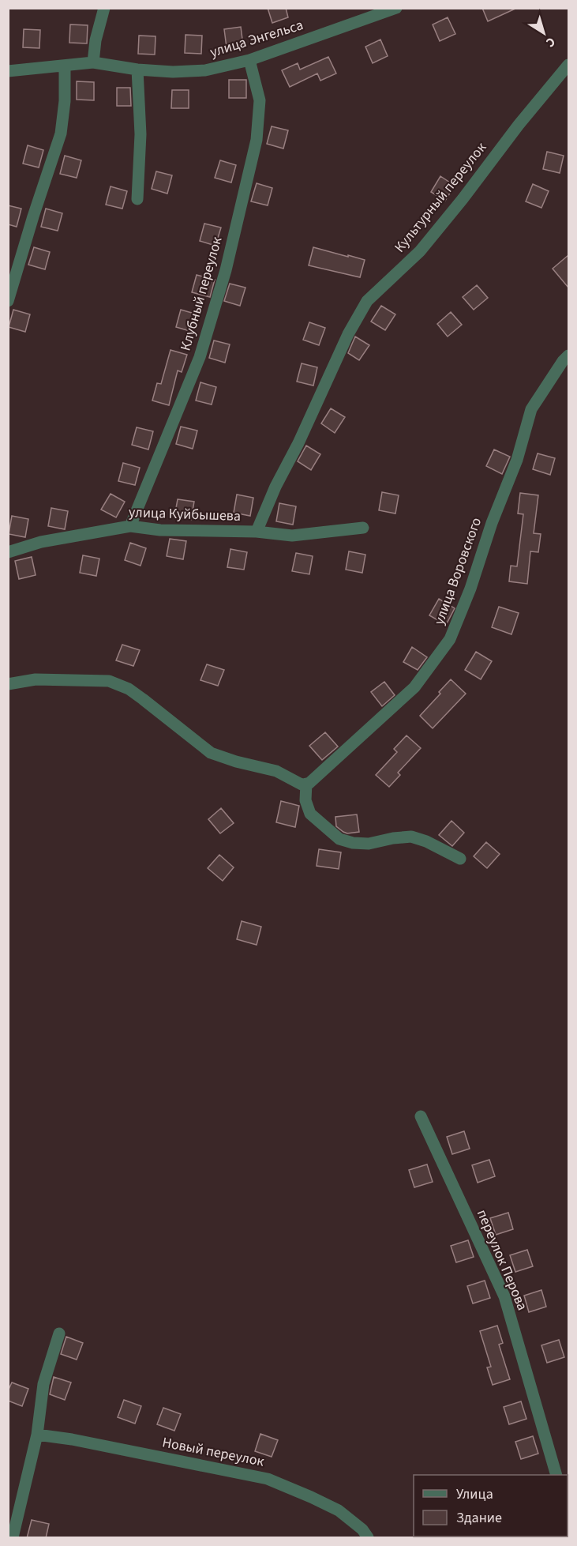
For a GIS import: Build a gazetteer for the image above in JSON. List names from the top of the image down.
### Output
{
  "streets": {
    "street": [
      "улица Энгельса",
      "Культурный переулок",
      "Клубный переулок",
      "улица Куйбышева",
      "улица Воровского",
      "переулок Перова",
      "Новый переулок"
    ]
  },
  "crossings": [
    ["улица Энгельса", "Клубный переулок"],
    ["Культурный переулок", "улица Куйбышева"],
    ["Клубный переулок", "улица Куйбышева"]
  ],
  "legend": ["Улица", "Здание"],
  "north": "bottom right"
}
